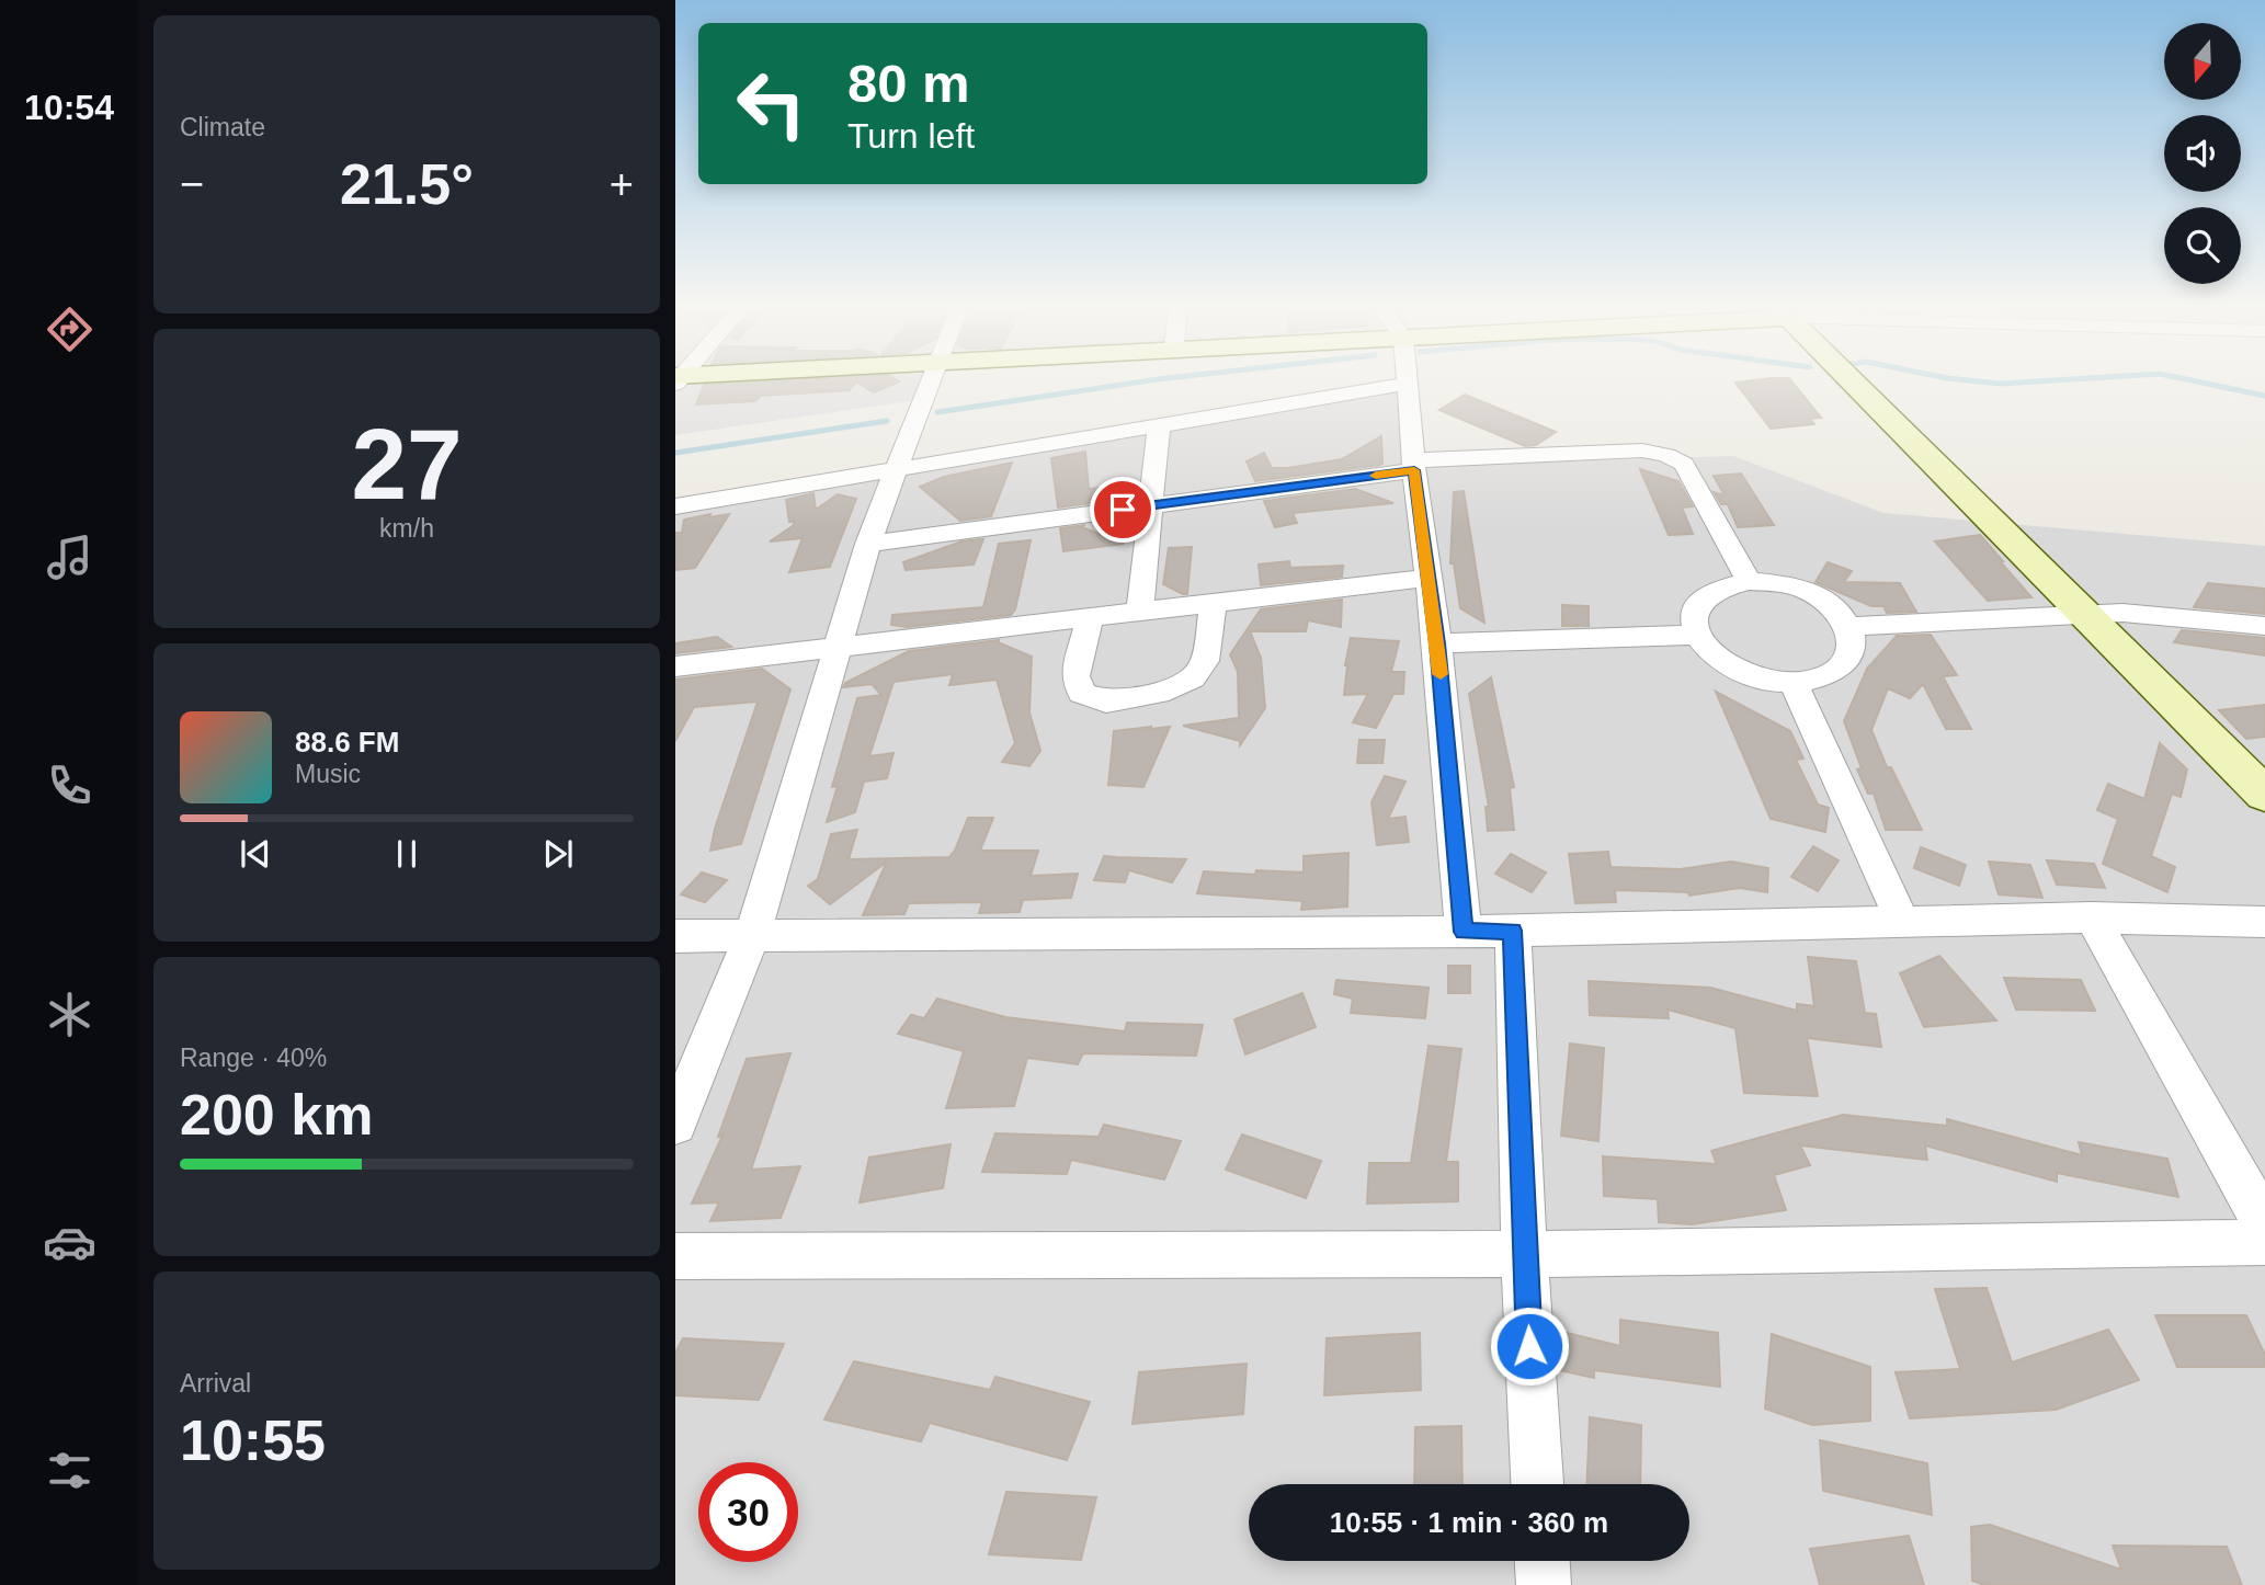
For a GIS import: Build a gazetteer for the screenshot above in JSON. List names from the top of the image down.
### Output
{
  "north": "bottom",
  "page": {
    "tabs": "10:54",
    "tile": [
      "Climate",
      ["27", "km/h"],
      ["Range · 40%", "200 km"],
      ["Arrival", "10:55"]
    ],
    "turn": ["80 m", "Turn left"],
    "heat": ["−", "21.5°", "+"],
    "song": ["88.6 FM", "Music"],
    "limit": "30",
    "trip": "10:55 · 1 min · 360 m"
  }
}
